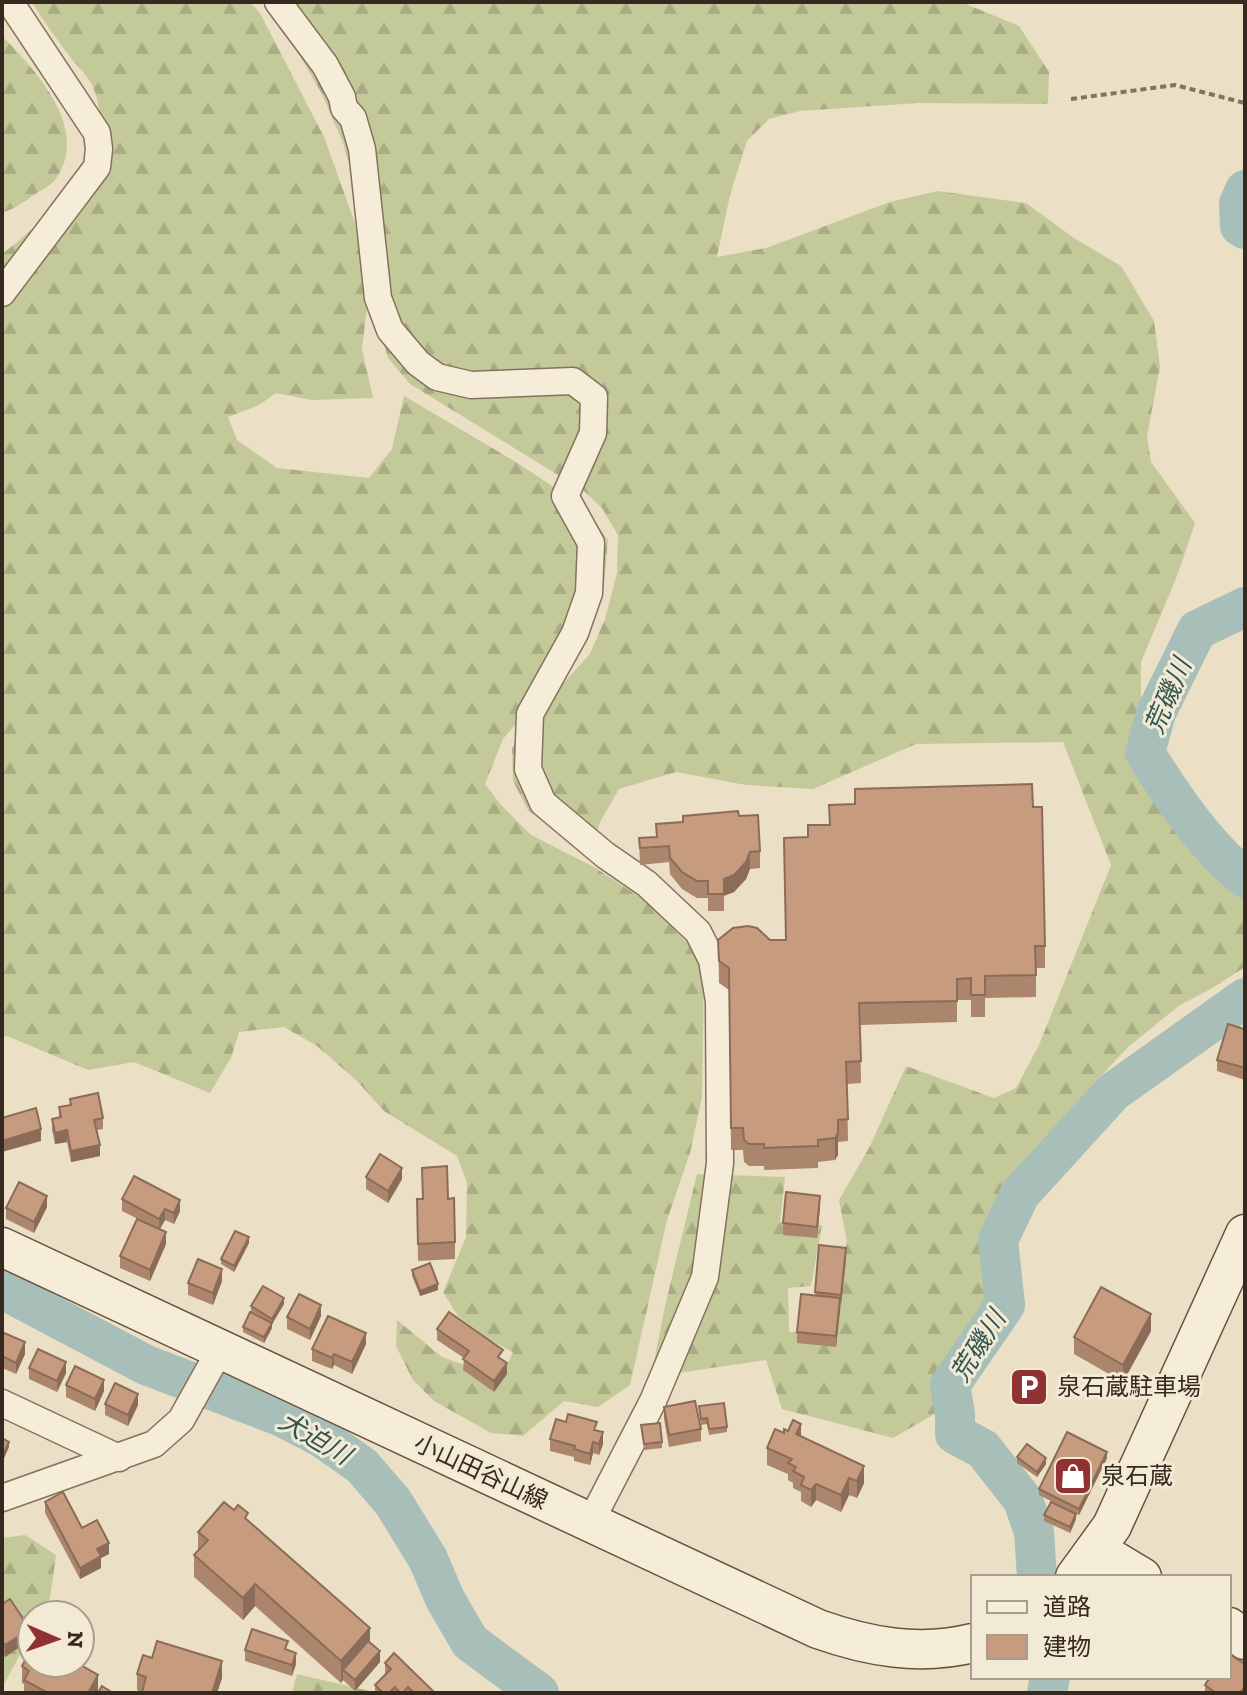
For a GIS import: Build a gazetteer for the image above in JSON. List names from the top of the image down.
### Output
{
  "streets": {
    "main road": ["小山田谷山線"]
  },
  "water": ["荒磯川", "犬迫川"],
  "places": {
    "parking": ["泉石蔵駐車場"],
    "shop": ["泉石蔵"]
  },
  "legend": ["道路", "建物"],
  "north": "right"
}
